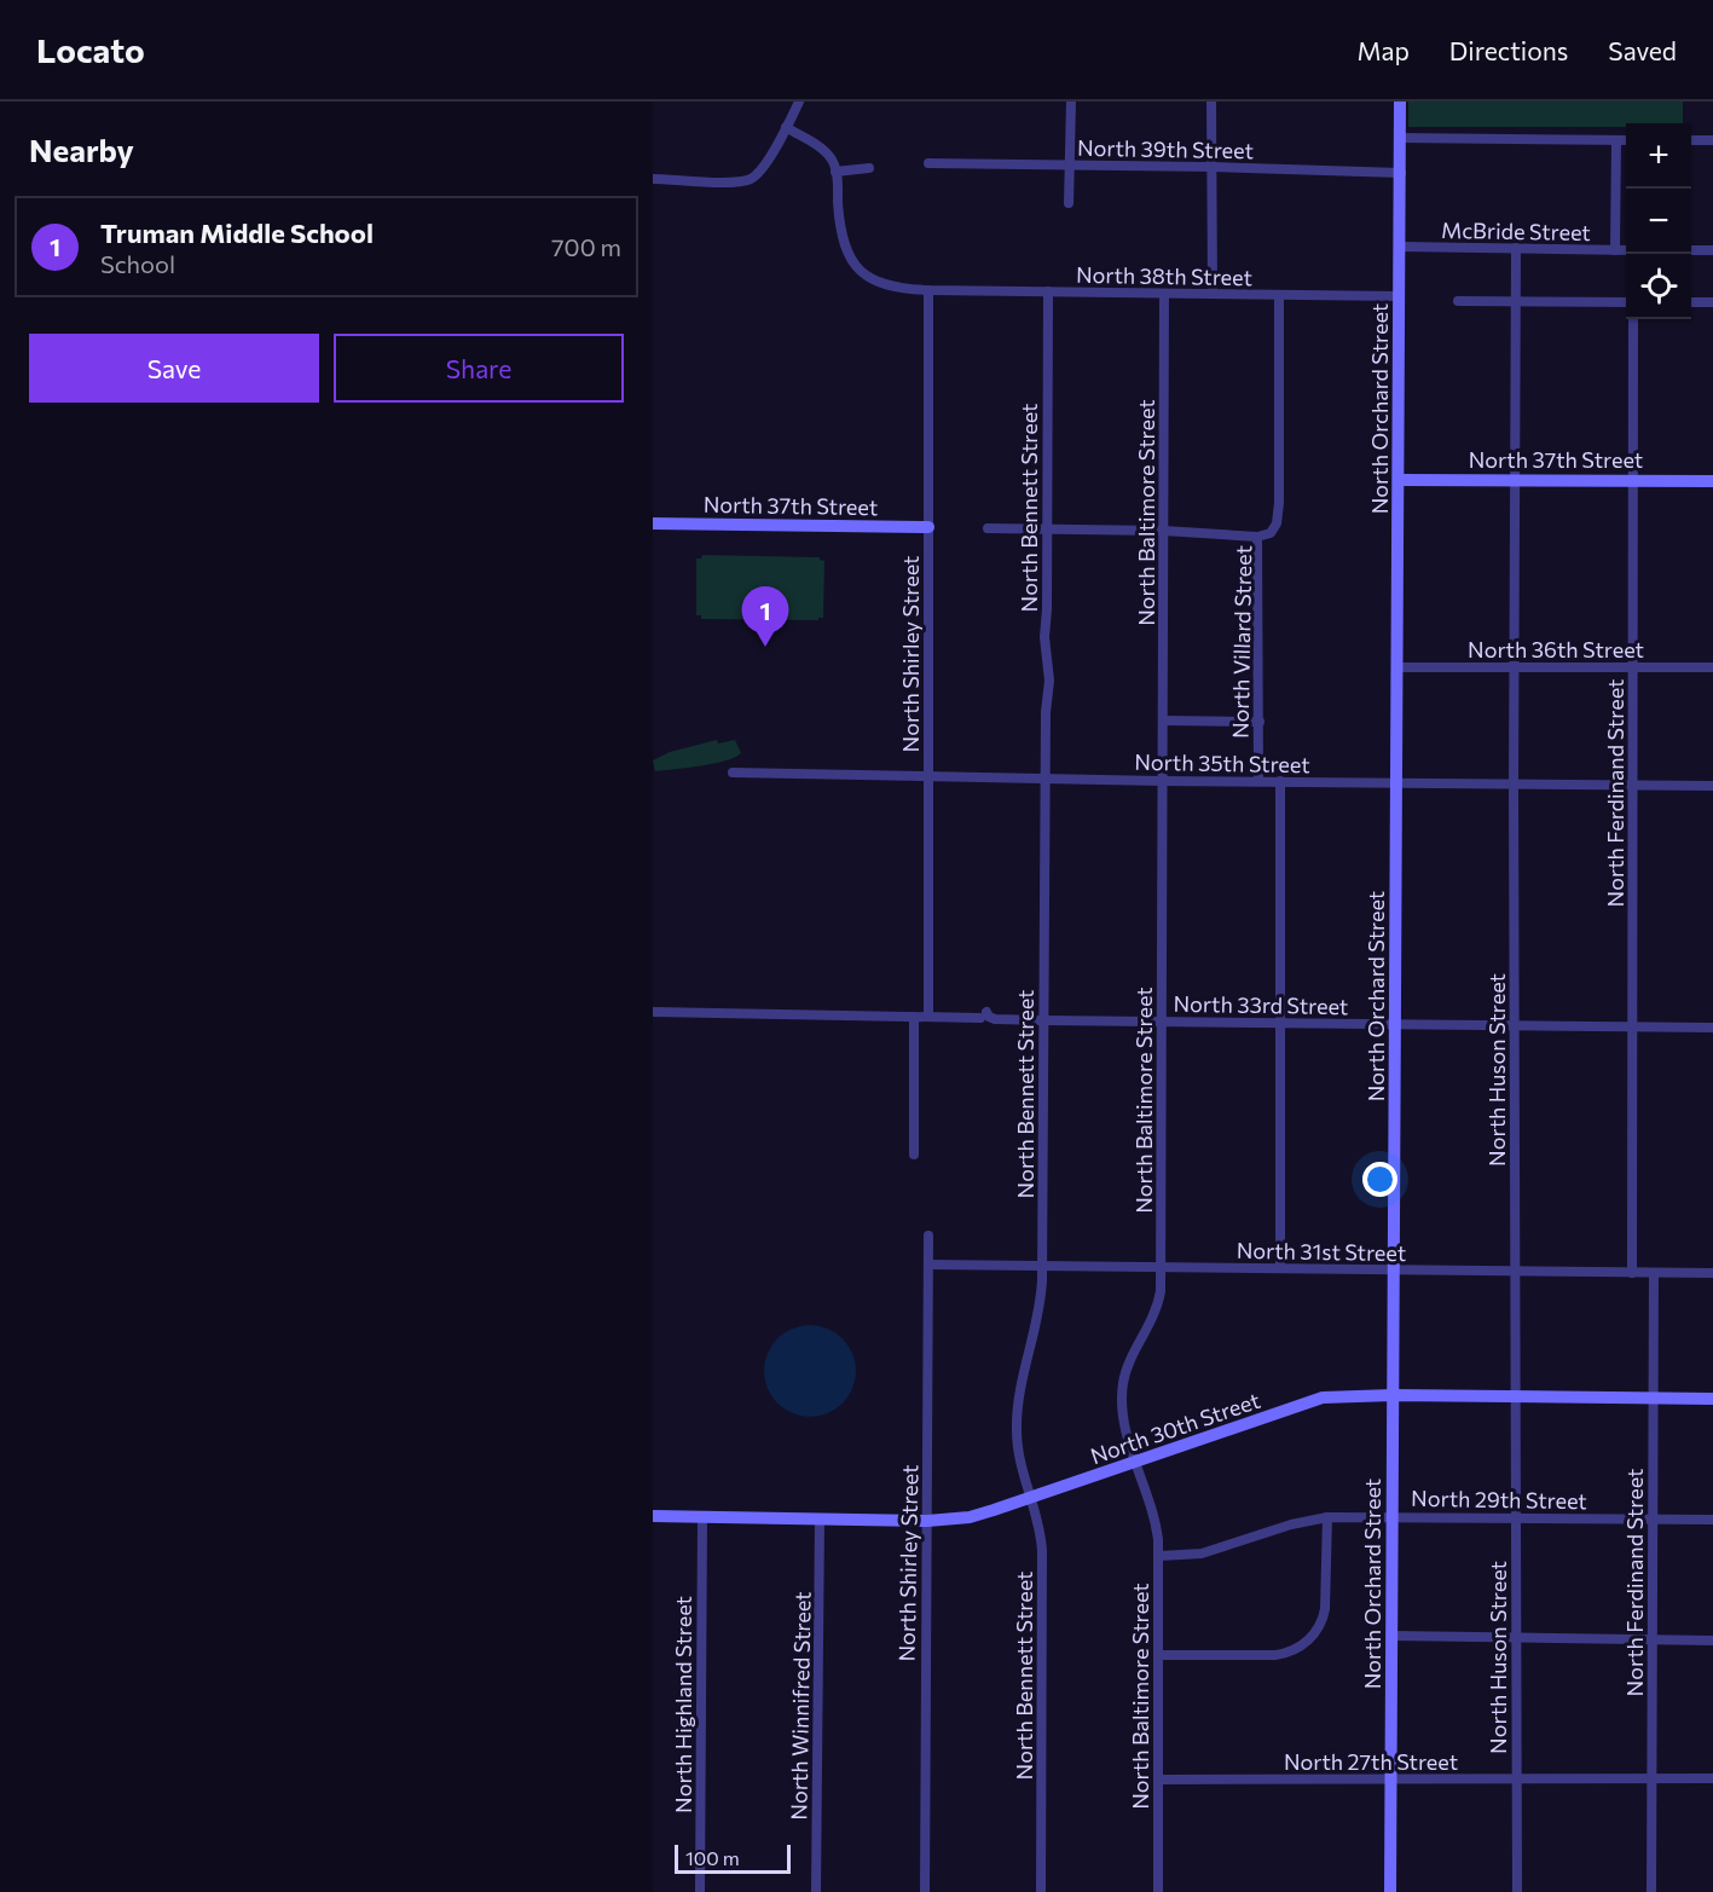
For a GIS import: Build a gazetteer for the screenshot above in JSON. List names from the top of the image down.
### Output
{
  "streets": {
    "street": [
      "North 39th Street",
      "McBride Street",
      "North 38th Street",
      "North Orchard Street",
      "North 37th Street",
      "North Bennett Street",
      "North Baltimore Street",
      "North Villard Street",
      "North 36th Street",
      "North Shirley Street",
      "North 35th Street",
      "North Ferdinand Street",
      "North 33rd Street",
      "North Huson Street",
      "North 31st Street",
      "North 30th Street",
      "North 29th Street",
      "North Highland Street",
      "North Winnifred Street",
      "North 27th Street"
    ]
  },
  "crossings": [
    ["North 39th Street", "North Orchard Street"],
    ["McBride Street", "North Orchard Street"],
    ["McBride Street", "North Huson Street"],
    ["North 38th Street", "North Orchard Street"],
    ["North 38th Street", "North Bennett Street"],
    ["North 38th Street", "North Baltimore Street"],
    ["North 38th Street", "North Villard Street"],
    ["North 38th Street", "North Shirley Street"],
    ["North Orchard Street", "North 37th Street"],
    ["North Orchard Street", "North 36th Street"],
    ["North Orchard Street", "North 35th Street"],
    ["North Orchard Street", "North 33rd Street"],
    ["North Orchard Street", "North 31st Street"],
    ["North Orchard Street", "North 30th Street"],
    ["North Orchard Street", "North 29th Street"],
    ["North Orchard Street", "North 27th Street"],
    ["North 37th Street", "North Shirley Street"],
    ["North 37th Street", "North Ferdinand Street"],
    ["North 37th Street", "North Huson Street"],
    ["North Bennett Street", "North 35th Street"],
    ["North Bennett Street", "North 33rd Street"],
    ["North Bennett Street", "North 31st Street"],
    ["North Bennett Street", "North 30th Street"],
    ["North Baltimore Street", "North 35th Street"],
    ["North Baltimore Street", "North 33rd Street"],
    ["North Baltimore Street", "North 31st Street"],
    ["North Baltimore Street", "North 30th Street"],
    ["North Baltimore Street", "North 29th Street"],
    ["North Baltimore Street", "North 27th Street"],
    ["North Villard Street", "North 35th Street"],
    ["North 36th Street", "North Ferdinand Street"],
    ["North 36th Street", "North Huson Street"],
    ["North Shirley Street", "North 35th Street"],
    ["North Shirley Street", "North 33rd Street"],
    ["North Shirley Street", "North 31st Street"],
    ["North Shirley Street", "North 30th Street"],
    ["North 35th Street", "North Ferdinand Street"],
    ["North 35th Street", "North Huson Street"],
    ["North Ferdinand Street", "North 33rd Street"],
    ["North Ferdinand Street", "North 31st Street"],
    ["North Ferdinand Street", "North 30th Street"],
    ["North Ferdinand Street", "North 29th Street"],
    ["North Ferdinand Street", "North 27th Street"],
    ["North 33rd Street", "North Huson Street"],
    ["North Huson Street", "North 31st Street"],
    ["North Huson Street", "North 30th Street"],
    ["North Huson Street", "North 29th Street"],
    ["North Huson Street", "North 27th Street"],
    ["North 30th Street", "North Highland Street"],
    ["North 30th Street", "North Winnifred Street"]
  ],
  "scale_bar": "100 m",
  "page": {
    "header": "Locato",
    "nav": ["Map", "Directions", "Saved"],
    "heading": "Nearby",
    "map_buttons": ["+", "−"],
    "list": [
      {
        "mark": "1",
        "name": "Truman Middle School",
        "note": "School",
        "value": "700 m"
      }
    ],
    "buttons": ["Save", "Share"],
    "pins": "1",
    "scale": "100 m"
  }
}
